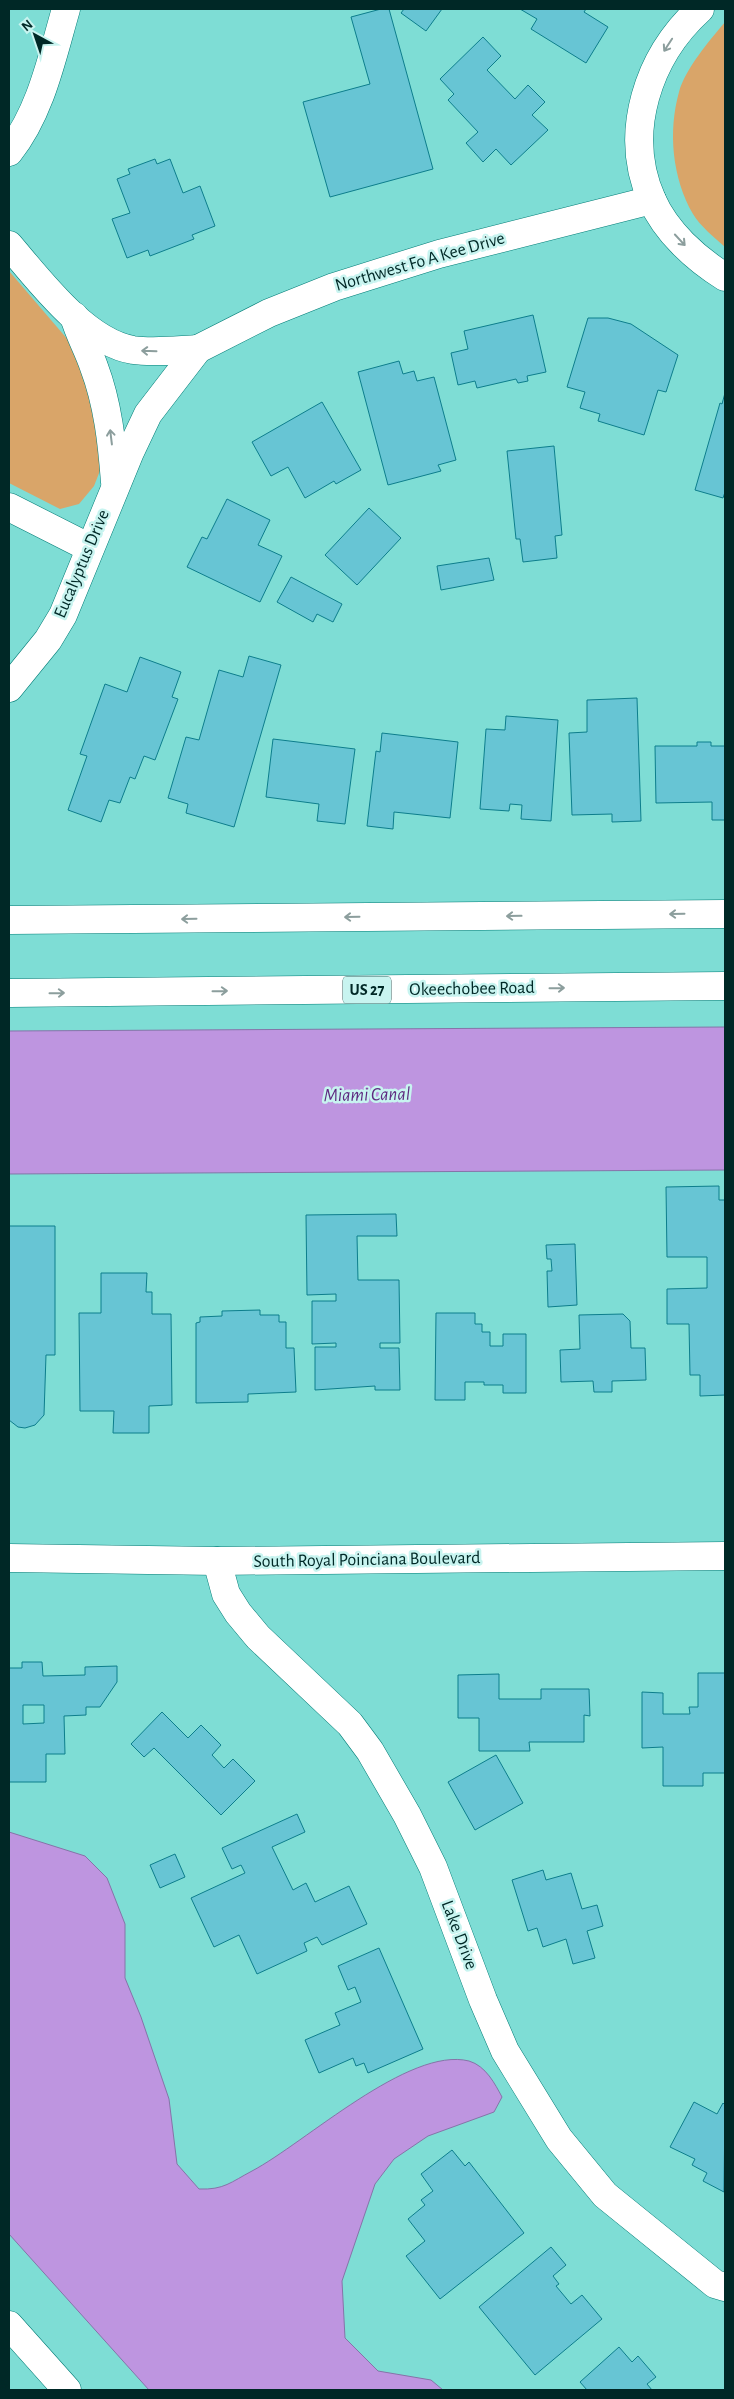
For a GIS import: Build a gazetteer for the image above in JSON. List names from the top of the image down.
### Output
{
  "streets": {
    "main road": [
      "Northwest Fo A Kee Drive",
      "Eucalyptus Drive",
      "Okeechobee Road",
      "US 27",
      "South Royal Poinciana Boulevard",
      "Lake Drive"
    ]
  },
  "crossings": [
    ["Northwest Fo A Kee Drive", "Eucalyptus Drive"],
    ["South Royal Poinciana Boulevard", "Lake Drive"]
  ],
  "water": ["Miami Canal"],
  "north": "top left"
}
